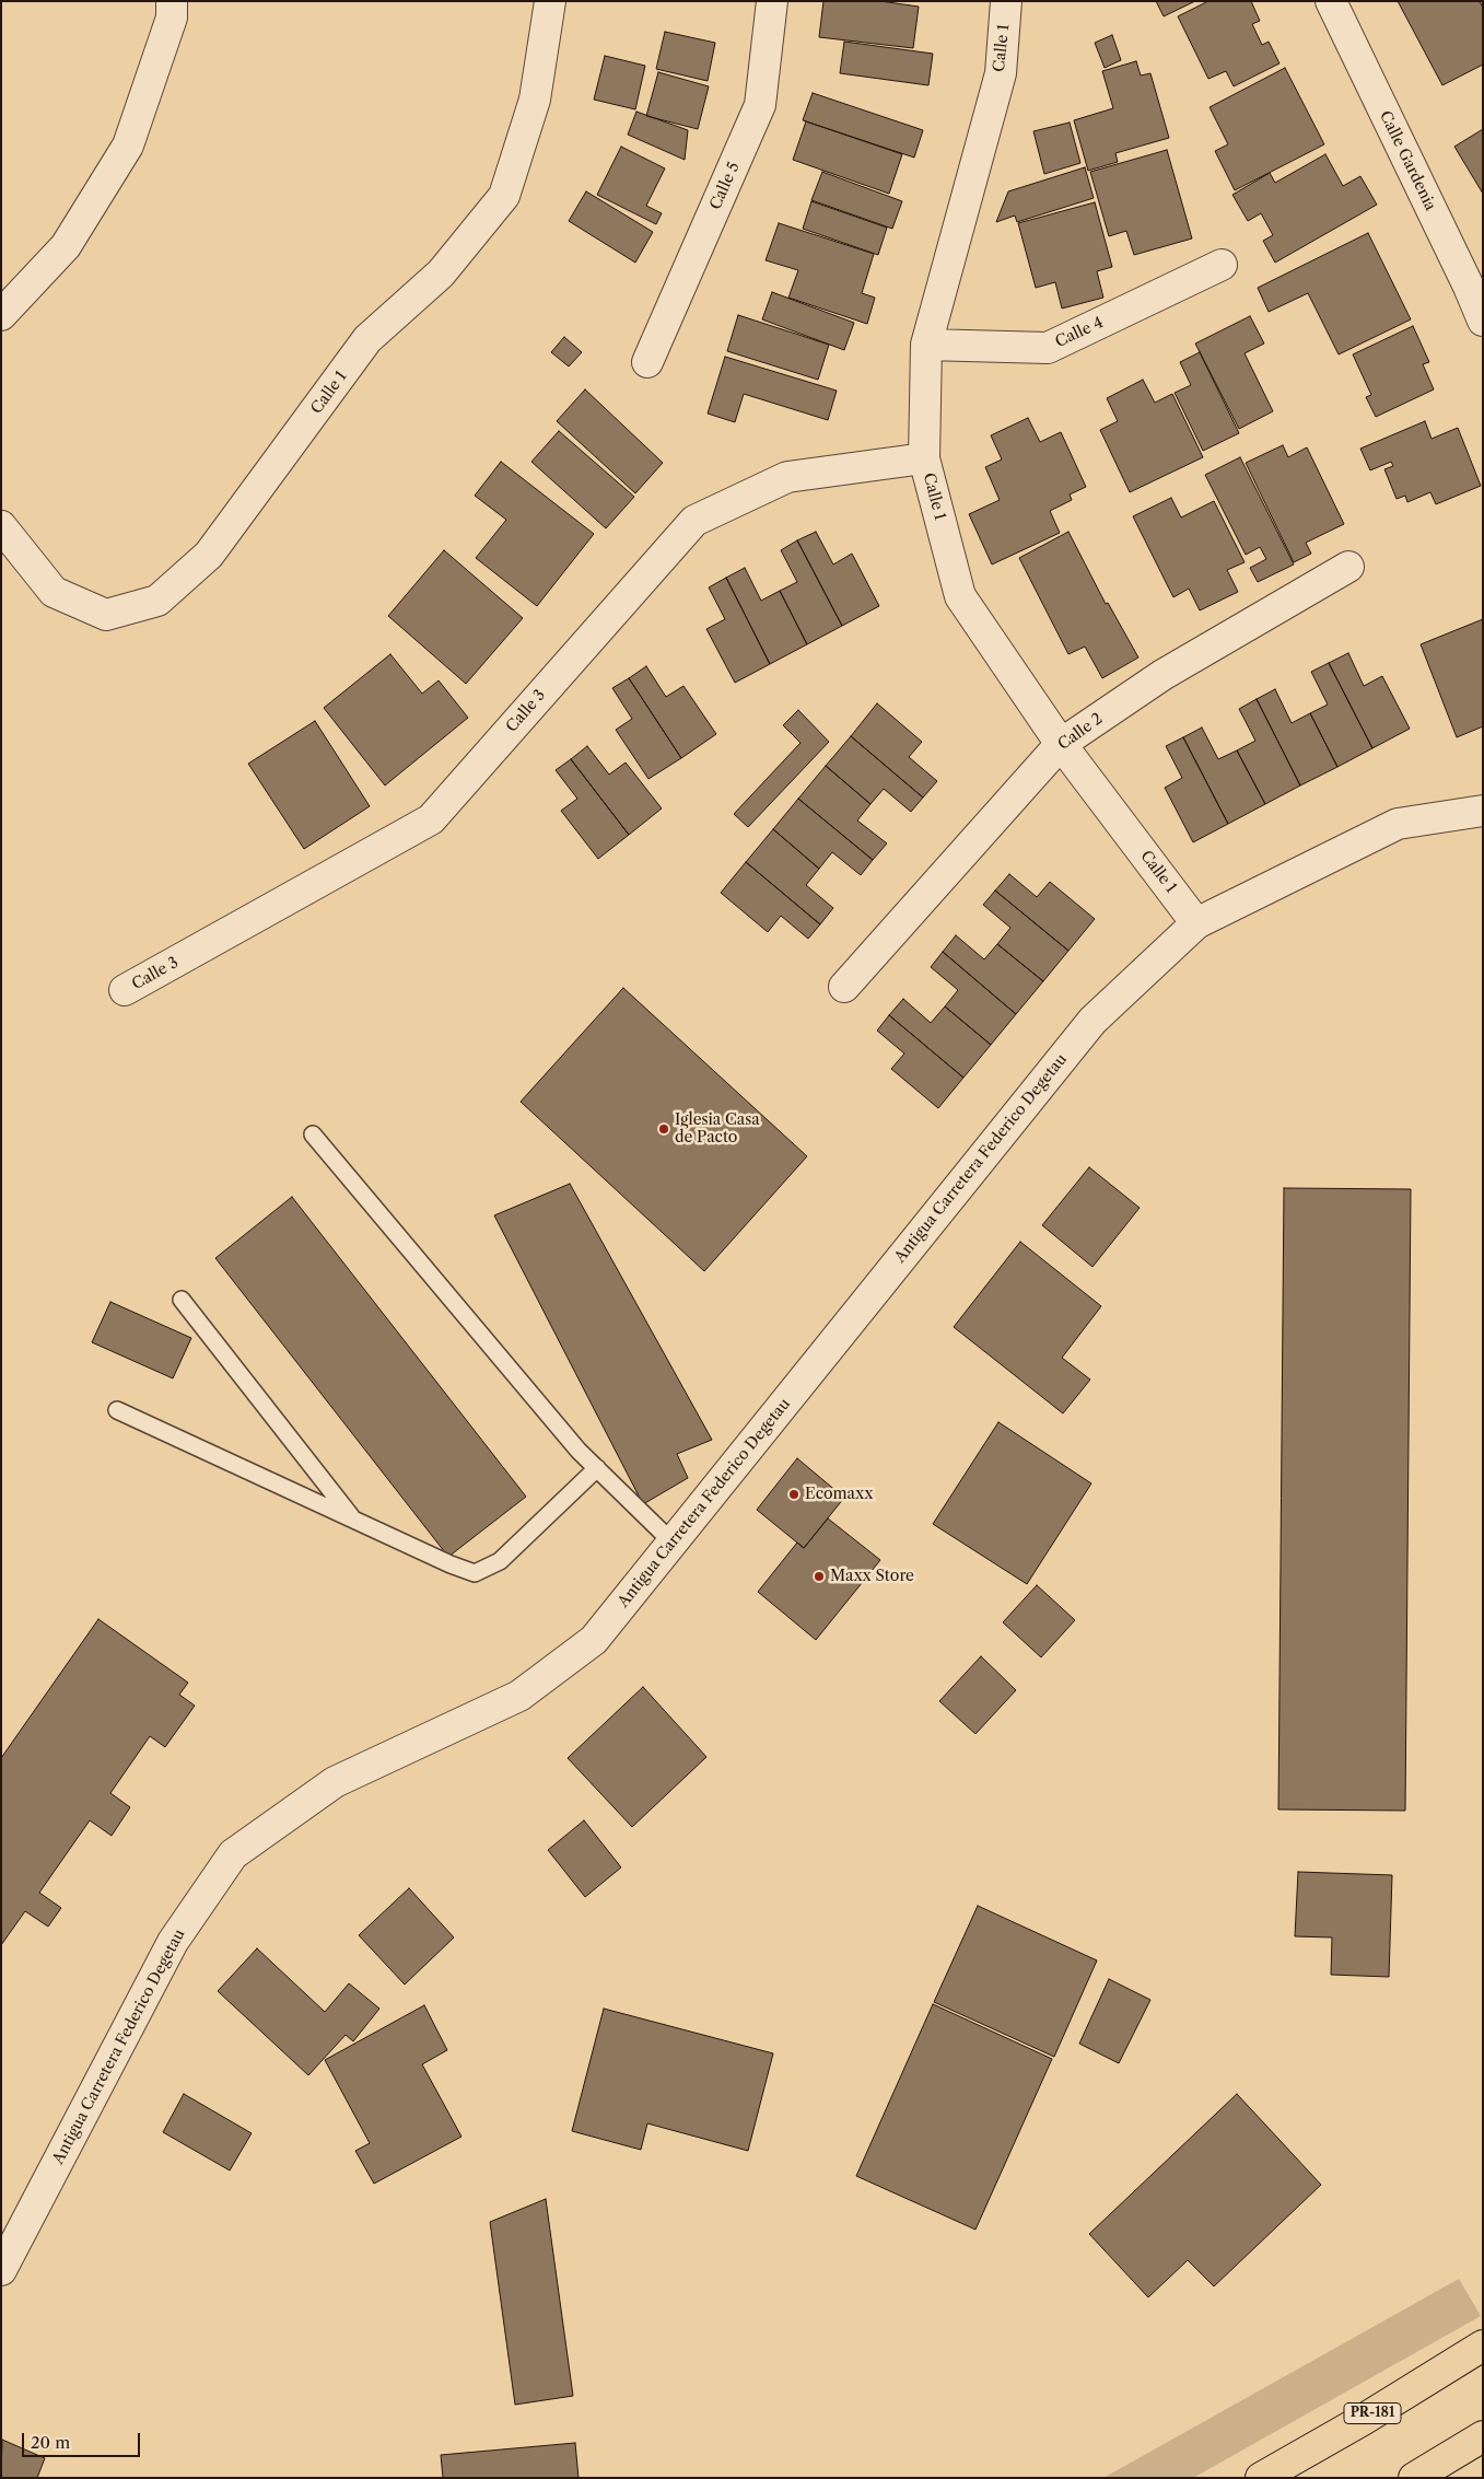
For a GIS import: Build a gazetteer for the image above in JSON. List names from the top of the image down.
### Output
{
  "streets": {
    "main road": ["PR-181"],
    "street": [
      "Calle 1",
      "Calle Gardenia",
      "Calle 5",
      "Calle 4",
      "Calle 3",
      "Calle 2",
      "Antigua Carretera Federico Degetau"
    ]
  },
  "crossings": [
    ["Calle 1", "Calle 4"],
    ["Calle 1", "Calle 3"],
    ["Calle 1", "Calle 2"],
    ["Calle 1", "Antigua Carretera Federico Degetau"]
  ],
  "places": ["Iglesia Casa de Pacto", "Ecomaxx", "Maxx Store"],
  "scale_bar": "20 m"
}
